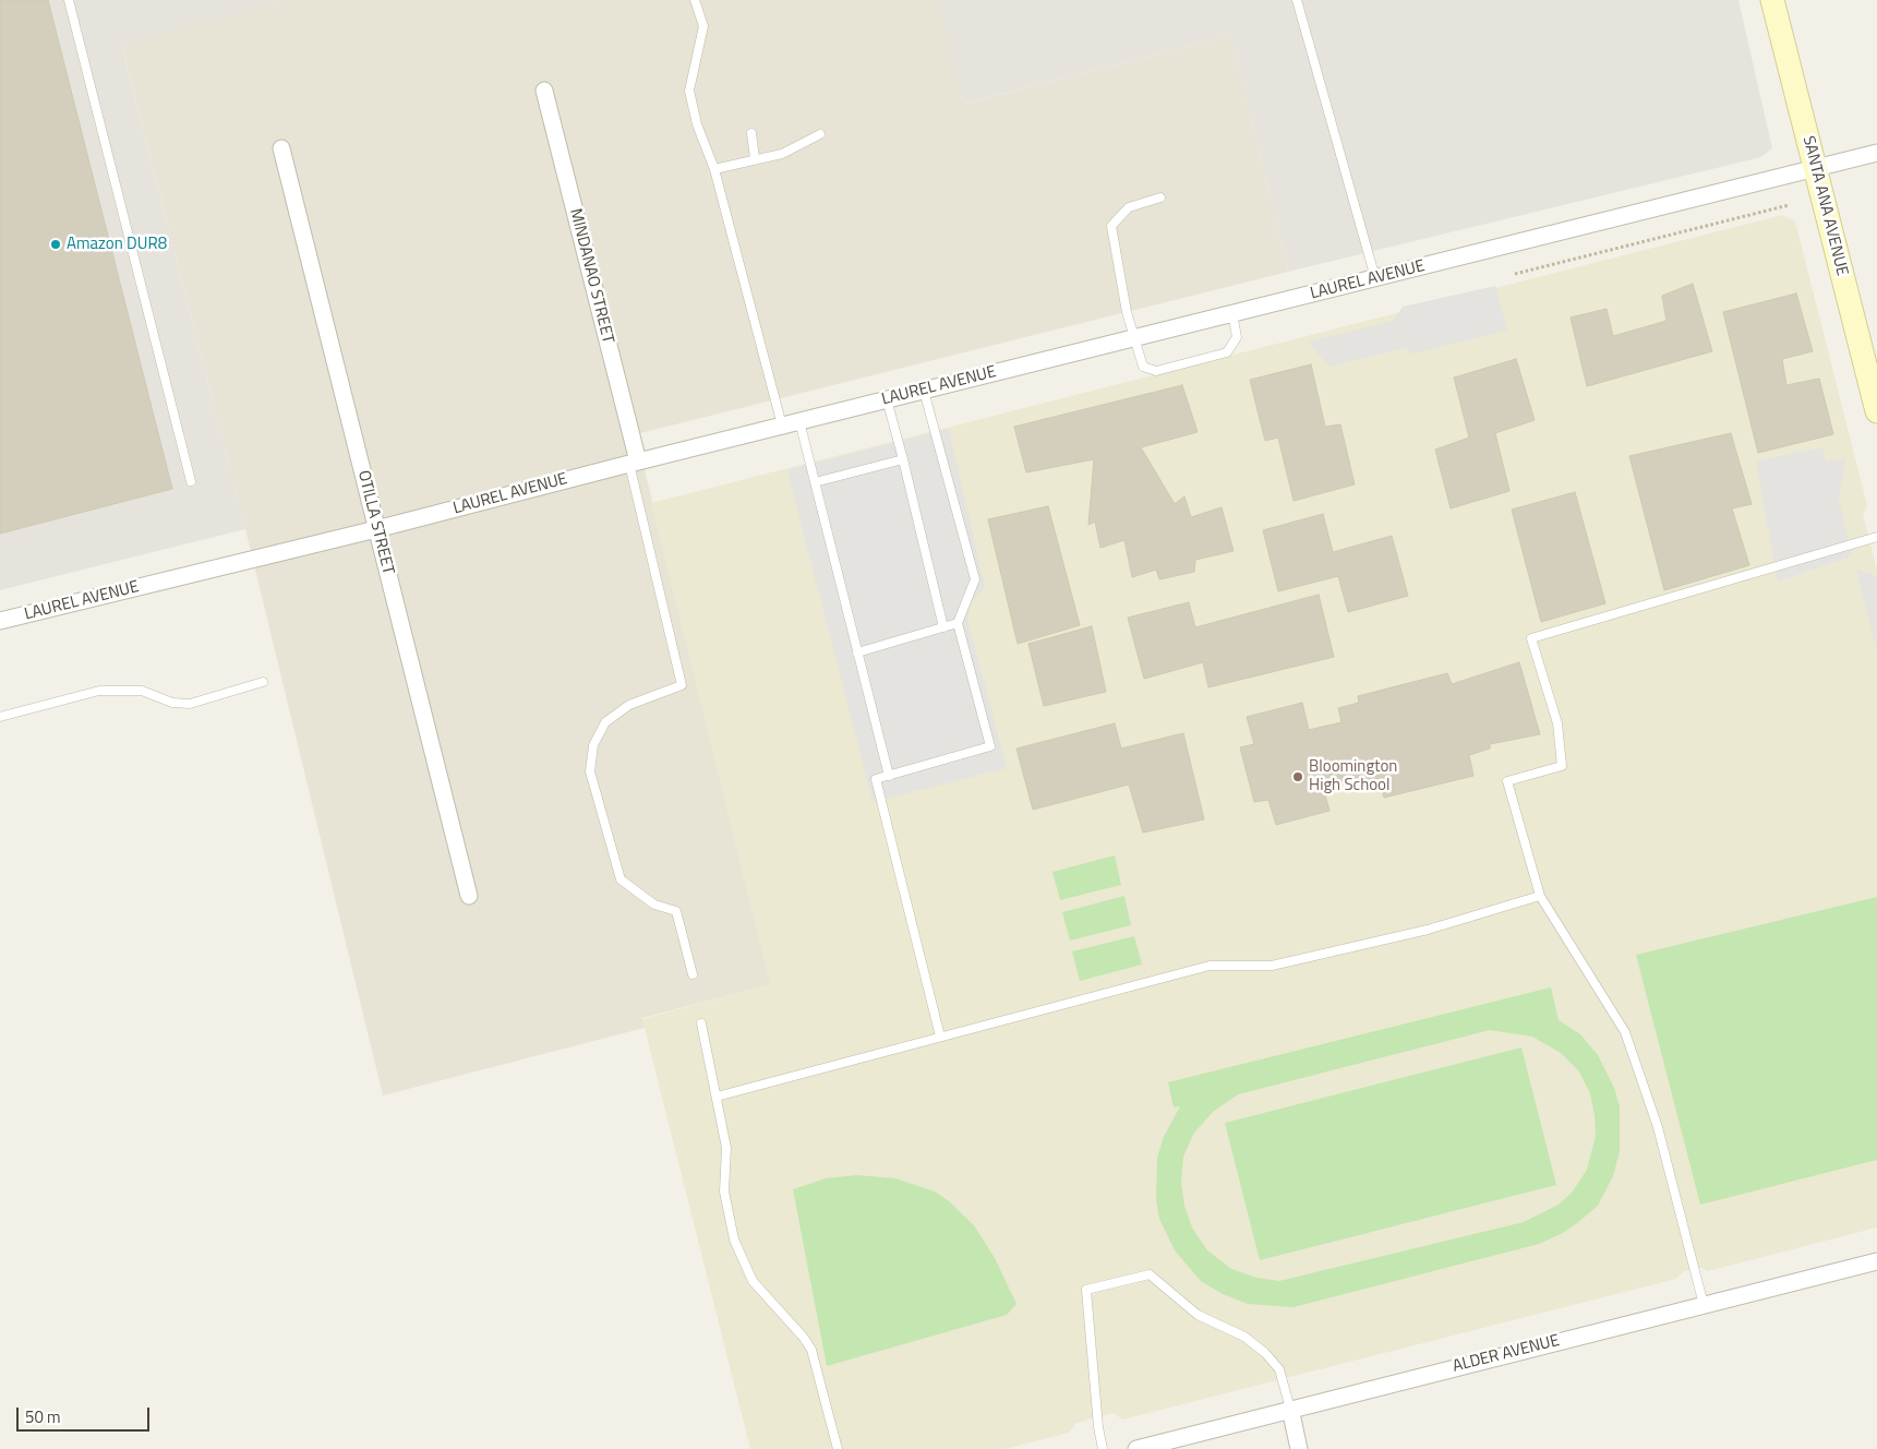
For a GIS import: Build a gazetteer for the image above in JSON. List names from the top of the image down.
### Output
{
  "streets": {
    "street": [
      "SANTA ANA AVENUE",
      "MINDANAO STREET",
      "LAUREL AVENUE",
      "OTILLA STREET",
      "ALDER AVENUE"
    ]
  },
  "crossings": [
    ["SANTA ANA AVENUE", "LAUREL AVENUE"],
    ["MINDANAO STREET", "LAUREL AVENUE"],
    ["LAUREL AVENUE", "OTILLA STREET"]
  ],
  "places": ["Amazon DUR8", "Bloomington High School"],
  "scale_bar": "50 m"
}
